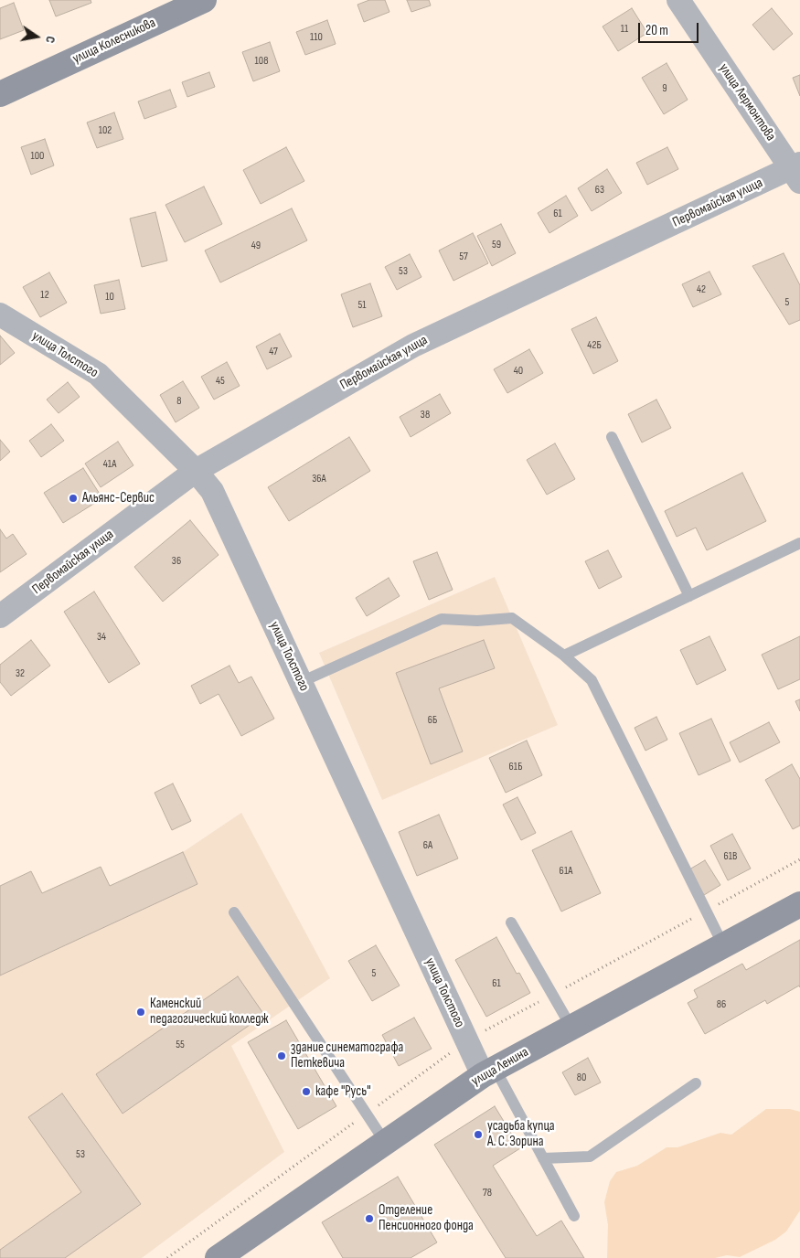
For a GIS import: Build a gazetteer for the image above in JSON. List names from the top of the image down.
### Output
{
  "streets": {
    "street": [
      "улица Колесникова",
      "улица Лермонтова",
      "Первомайская улица",
      "улица Толстого",
      "улица Ленина"
    ]
  },
  "crossings": [
    ["улица Лермонтова", "Первомайская улица"],
    ["Первомайская улица", "улица Толстого"],
    ["улица Толстого", "улица Ленина"]
  ],
  "places": [
    "Альянс-Сервис",
    "Каменский педагогический колледж",
    "здание синематографа Петкевича",
    "кафе \"Русь\"",
    "усадьба купца А. С. Зорина",
    "Отделение Пенсионного фонда"
  ],
  "house_numbers": [
    "11",
    "110",
    "108",
    "9",
    "102",
    "100",
    "63",
    "61",
    "59",
    "49",
    "57",
    "53",
    "42",
    "12",
    "10",
    "5",
    "51",
    "42Б",
    "47",
    "40",
    "45",
    "8",
    "38",
    "41А",
    "36А",
    "36",
    "34",
    "32",
    "6Б",
    "61Б",
    "6А",
    "61В",
    "61А",
    "5",
    "61",
    "86",
    "55",
    "80",
    "53",
    "78"
  ],
  "scale_bar": "20 m",
  "north": "right"
}
